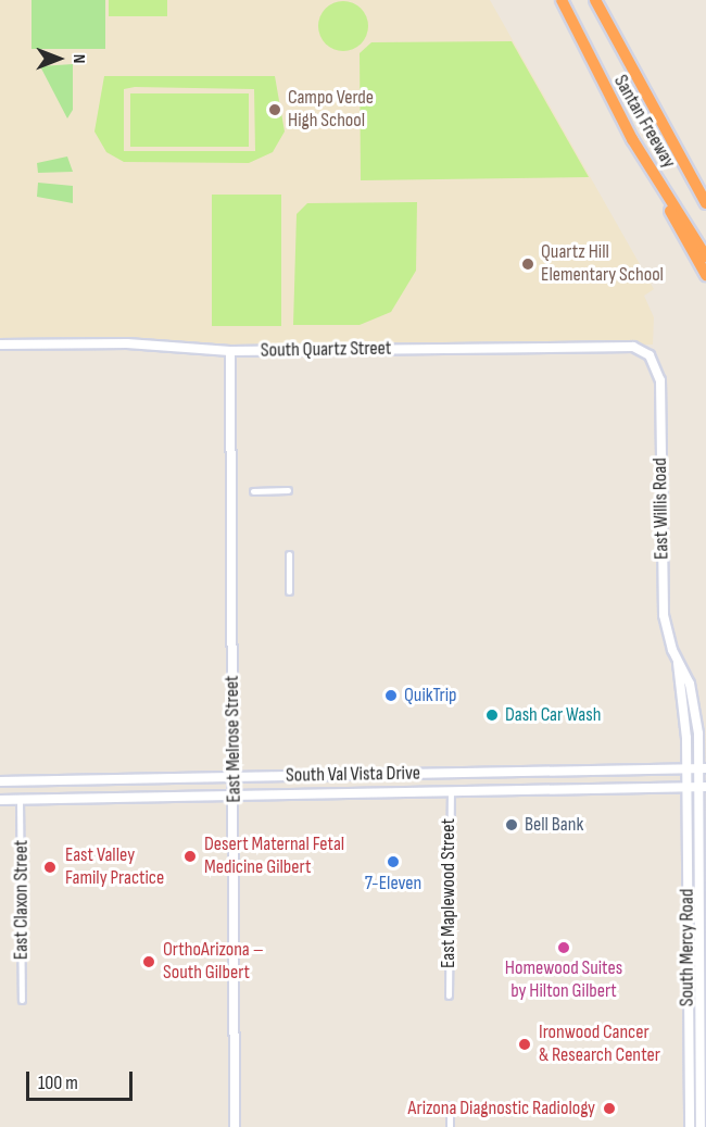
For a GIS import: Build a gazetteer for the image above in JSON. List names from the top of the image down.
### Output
{
  "streets": {
    "highway": ["Santan Freeway"],
    "main road": [
      "South Quartz Street",
      "East Willis Road",
      "East Melrose Street",
      "South Val Vista Drive",
      "South Mercy Road"
    ],
    "street": ["East Maplewood Street", "East Claxon Street"]
  },
  "crossings": [
    ["South Quartz Street", "East Willis Road"],
    ["South Quartz Street", "East Melrose Street"],
    ["East Willis Road", "South Val Vista Drive"],
    ["East Willis Road", "South Mercy Road"],
    ["East Melrose Street", "South Val Vista Drive"],
    ["South Val Vista Drive", "East Maplewood Street"],
    ["South Val Vista Drive", "East Claxon Street"],
    ["South Val Vista Drive", "South Mercy Road"]
  ],
  "places": [
    "Campo Verde High School",
    "Quartz Hill Elementary School",
    "QuikTrip",
    "Dash Car Wash",
    "Bell Bank",
    "Desert Maternal Fetal Medicine Gilbert",
    "7-Eleven",
    "East Valley Family Practice",
    "Homewood Suites by Hilton Gilbert",
    "OrthoArizona – South Gilbert",
    "Ironwood Cancer & Research Center",
    "Arizona Diagnostic Radiology"
  ],
  "scale_bar": "100 m",
  "north": "right"
}
